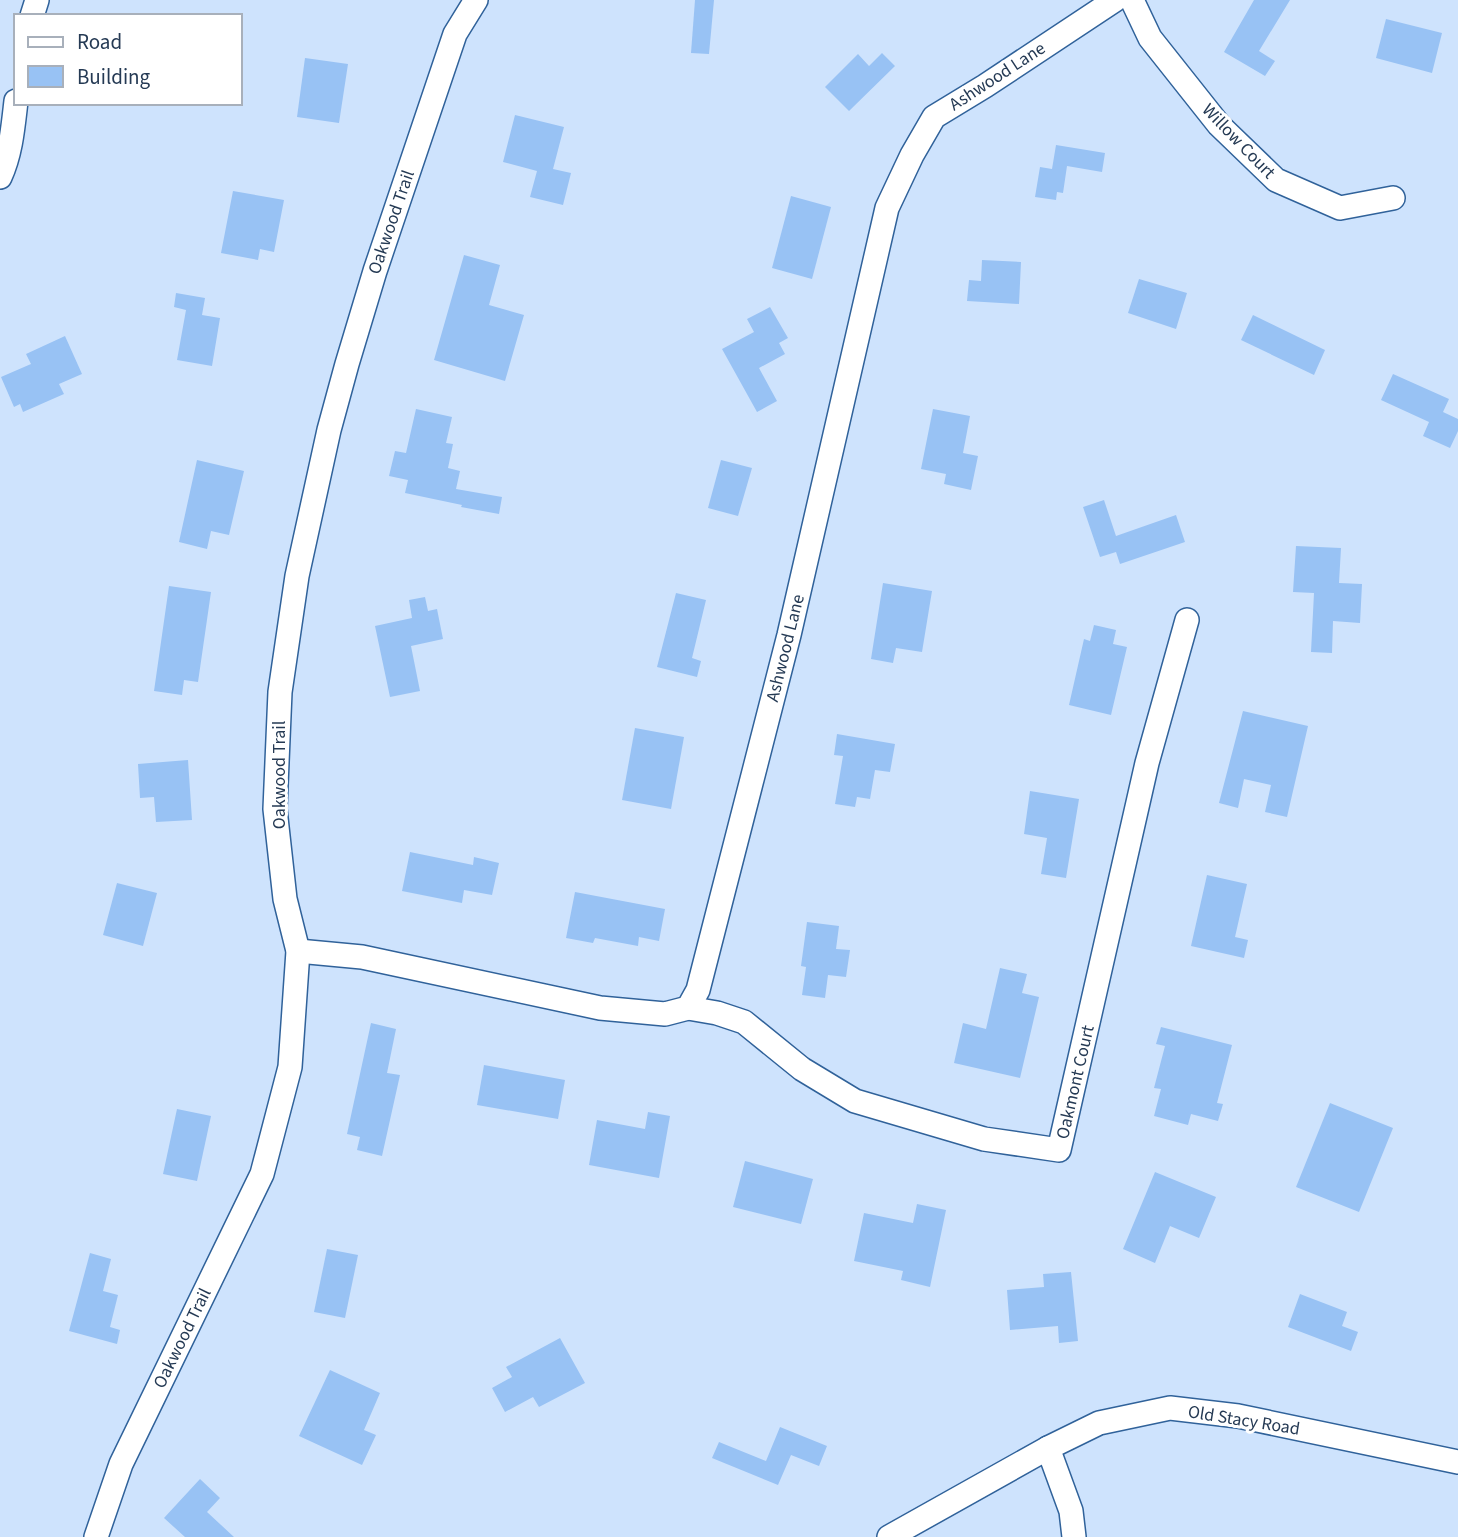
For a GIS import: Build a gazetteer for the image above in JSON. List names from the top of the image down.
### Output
{
  "streets": {
    "street": [
      "Ashwood Lane",
      "Willow Court",
      "Oakwood Trail",
      "Oakmont Court",
      "Old Stacy Road"
    ]
  },
  "crossings": [
    ["Ashwood Lane", "Oakmont Court"]
  ],
  "legend": ["Road", "Building"]
}
